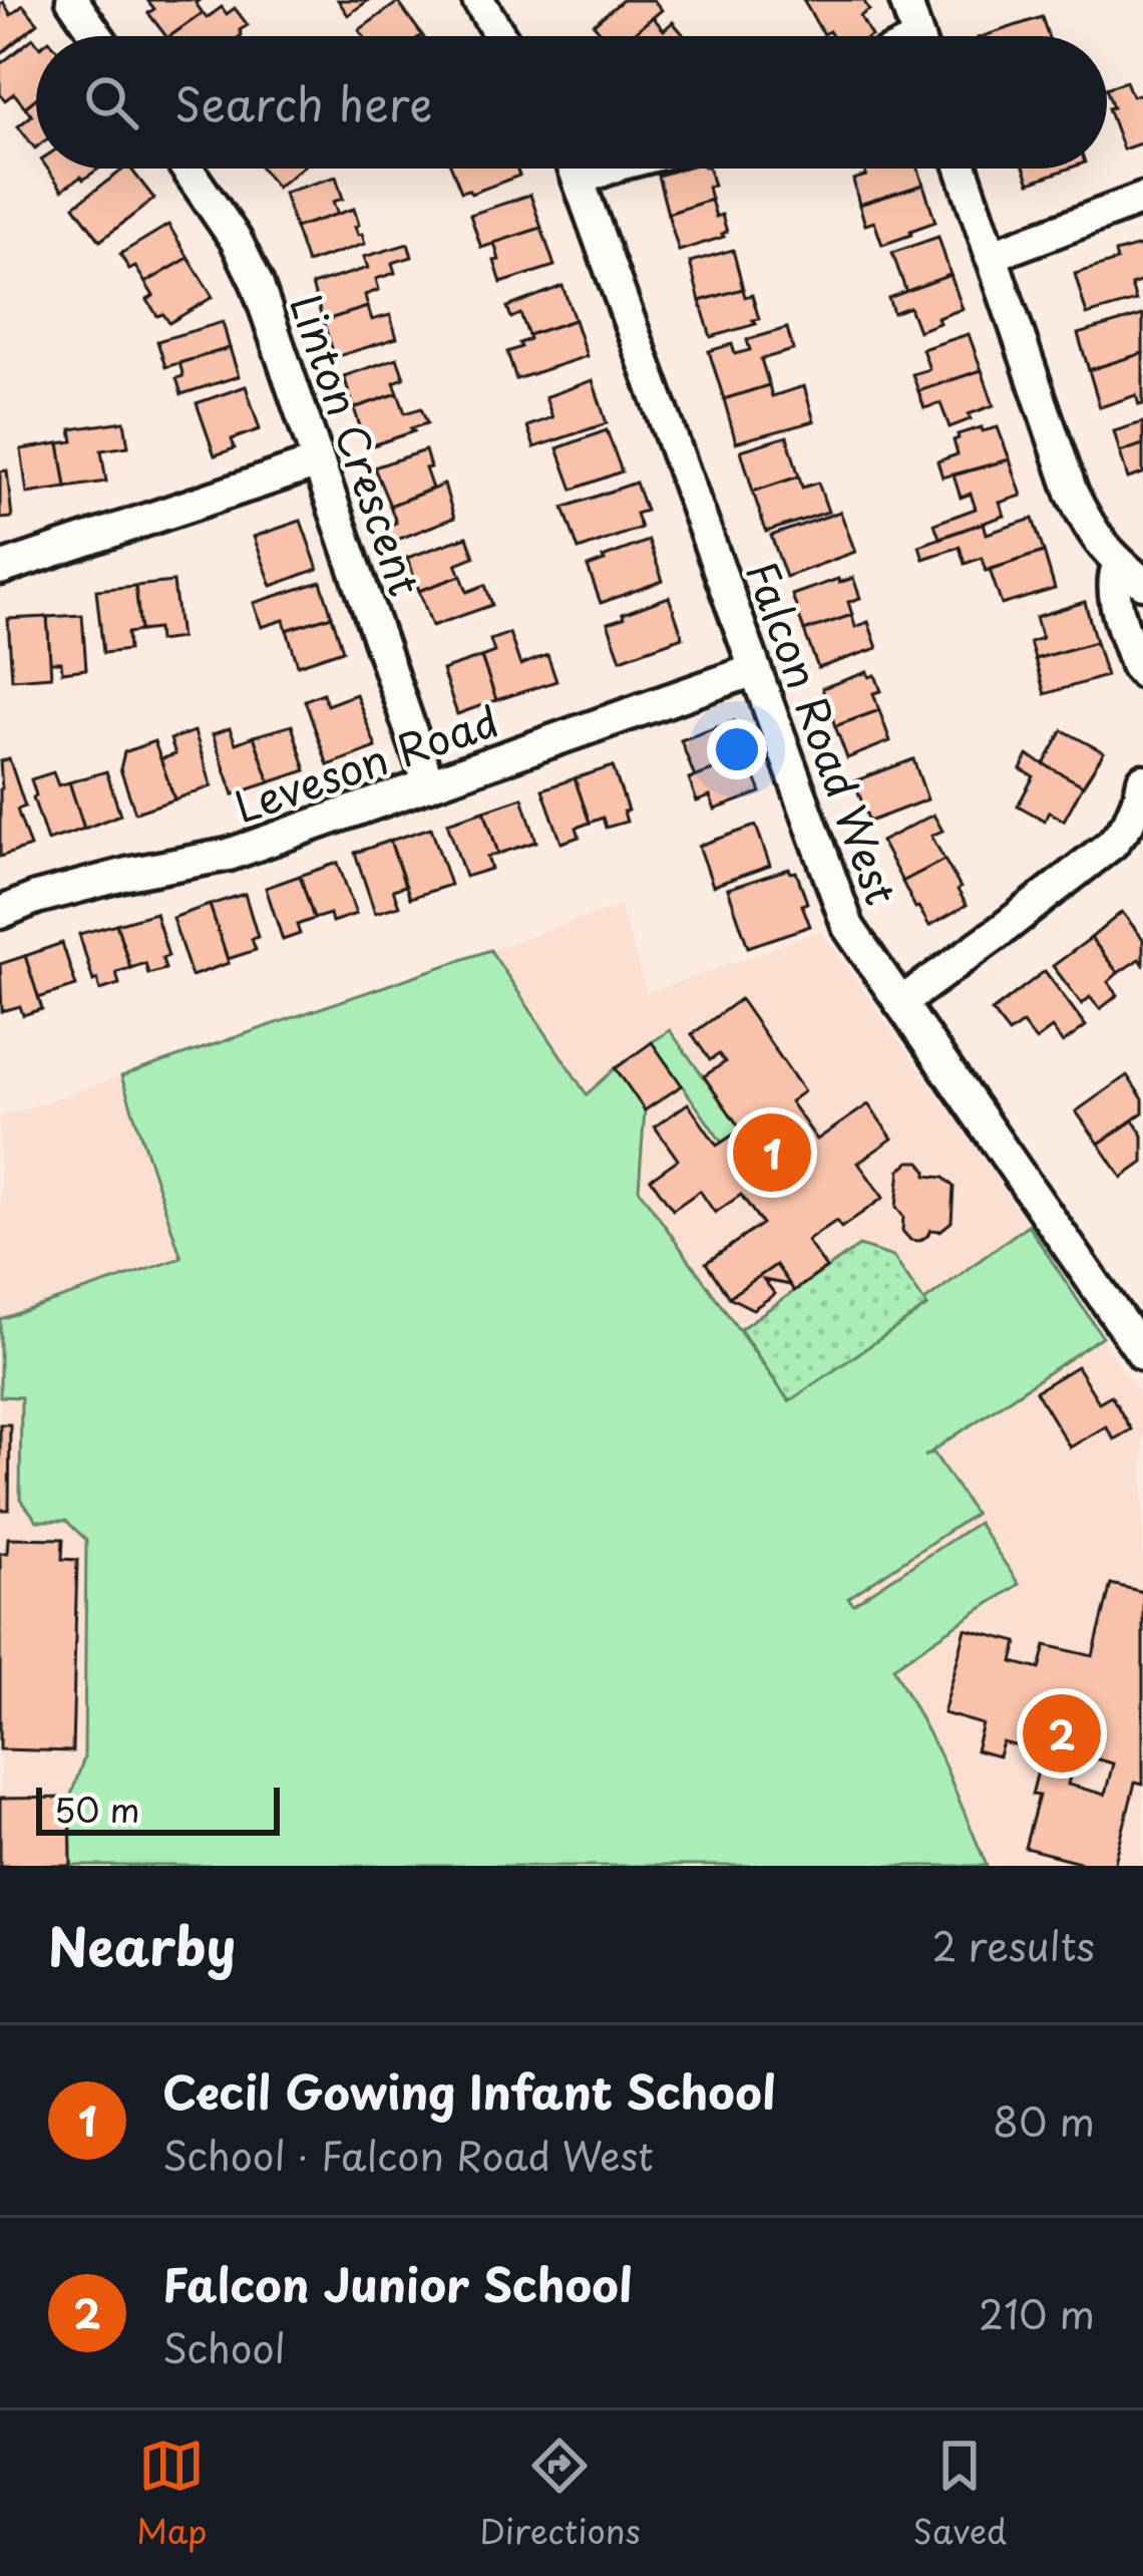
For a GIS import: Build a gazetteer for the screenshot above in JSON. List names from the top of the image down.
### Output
{
  "streets": {
    "street": ["Linton Crescent", "Falcon Road West", "Leveson Road"]
  },
  "crossings": [
    ["Linton Crescent", "Leveson Road"],
    ["Falcon Road West", "Leveson Road"]
  ],
  "scale_bar": "50 m",
  "page": {
    "search": "Search here",
    "pins": ["1", "2"],
    "scale": "50 m",
    "heading": ["Nearby", "2 results"],
    "list": [
      {
        "mark": "1",
        "name": "Cecil Gowing Infant School",
        "note": "School · Falcon Road West",
        "value": "80 m"
      },
      {
        "mark": "2",
        "name": "Falcon Junior School",
        "note": "School",
        "value": "210 m"
      }
    ],
    "nav": ["Map", "Directions", "Saved"]
  }
}
